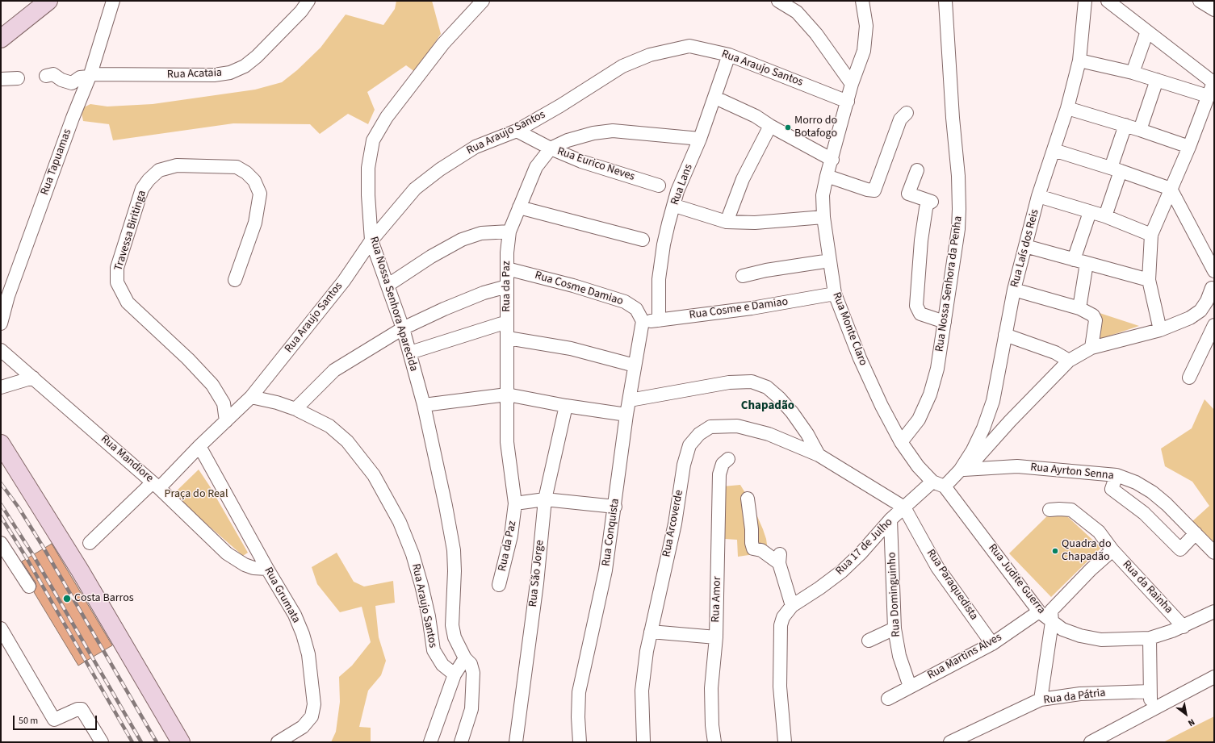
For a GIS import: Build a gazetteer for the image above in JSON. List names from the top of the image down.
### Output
{
  "streets": {
    "street": [
      "Rua Araujo Santos",
      "Rua Acataia",
      "Rua Tapuamas",
      "Rua Eurico Neves",
      "Rua Lans",
      "Travessa Biritinga",
      "Rua Laís dos Reis",
      "Rua Nossa Senhora da Penha",
      "Rua da Paz",
      "Rua Cosme Damiao",
      "Rua Nossa Senhora Aparecida",
      "Rua Cosme e Damiao",
      "Rua Monte Claro",
      "Rua Mandiore",
      "Rua Ayrton Senna",
      "Rua Arcoverde",
      "Rua Conquista",
      "Rua 17 de Julho",
      "Rua São Jorge",
      "Rua Judite Guerra",
      "Rua Paraquedista",
      "Rua da Rainha",
      "Rua Dominguinho",
      "Rua Grumata",
      "Rua Amor",
      "Rua Martins Alves",
      "Rua da Pátria"
    ]
  },
  "crossings": [
    ["Rua Araujo Santos", "Rua Eurico Neves"],
    ["Rua Araujo Santos", "Rua Lans"],
    ["Rua Araujo Santos", "Travessa Biritinga"],
    ["Rua Araujo Santos", "Rua Nossa Senhora Aparecida"],
    ["Rua Araujo Santos", "Rua Monte Claro"],
    ["Rua Araujo Santos", "Rua Mandiore"],
    ["Rua Araujo Santos", "Rua Grumata"],
    ["Rua Acataia", "Rua Tapuamas"],
    ["Rua Eurico Neves", "Rua da Paz"],
    ["Rua Lans", "Rua da Paz"],
    ["Rua Lans", "Rua Cosme e Damiao"],
    ["Rua Laís dos Reis", "Rua Ayrton Senna"],
    ["Rua Laís dos Reis", "Rua Judite Guerra"],
    ["Rua Nossa Senhora da Penha", "Rua Monte Claro"],
    ["Rua da Paz", "Rua Cosme Damiao"],
    ["Rua Cosme Damiao", "Rua Cosme e Damiao"],
    ["Rua Cosme Damiao", "Rua Conquista"],
    ["Rua Cosme e Damiao", "Rua Monte Claro"],
    ["Rua Cosme e Damiao", "Rua Conquista"],
    ["Rua Monte Claro", "Rua 17 de Julho"],
    ["Rua Mandiore", "Rua Grumata"],
    ["Rua Arcoverde", "Rua 17 de Julho"],
    ["Rua Arcoverde", "Rua Paraquedista"],
    ["Rua 17 de Julho", "Rua Paraquedista"],
    ["Rua 17 de Julho", "Rua Dominguinho"],
    ["Rua Judite Guerra", "Rua da Rainha"],
    ["Rua Judite Guerra", "Rua Martins Alves"],
    ["Rua Paraquedista", "Rua Martins Alves"],
    ["Rua Dominguinho", "Rua Martins Alves"]
  ],
  "districts": ["Chapadão"],
  "parks": ["Praça do Real"],
  "places": ["Morro do Botafogo", "Quadra do Chapadão", "Costa Barros"],
  "scale_bar": "50 m",
  "north": "bottom right"
}
